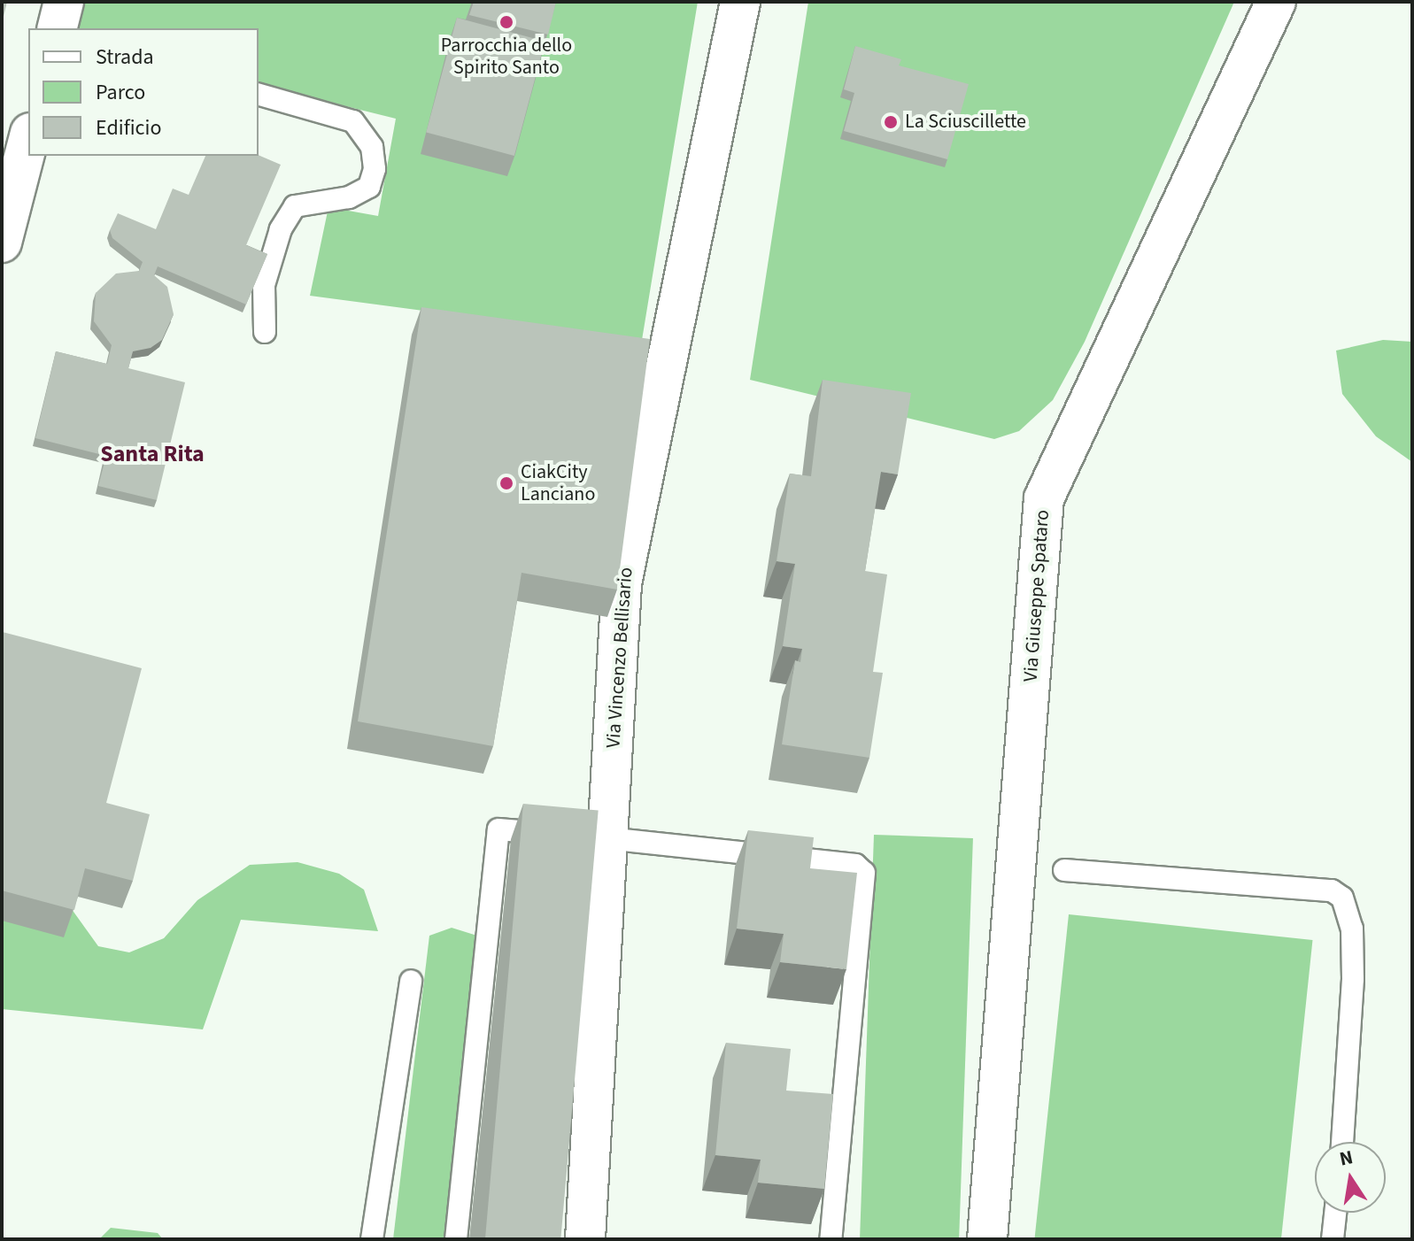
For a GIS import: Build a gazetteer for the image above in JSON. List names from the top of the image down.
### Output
{
  "streets": {
    "street": ["Via Giuseppe Spataro", "Via Vincenzo Bellisario"]
  },
  "districts": ["Santa Rita"],
  "places": ["Parrocchia dello Spirito Santo", "La Sciuscillette", "CiakCity Lanciano"],
  "legend": ["Strada", "Parco", "Edificio"],
  "north": "top"
}
